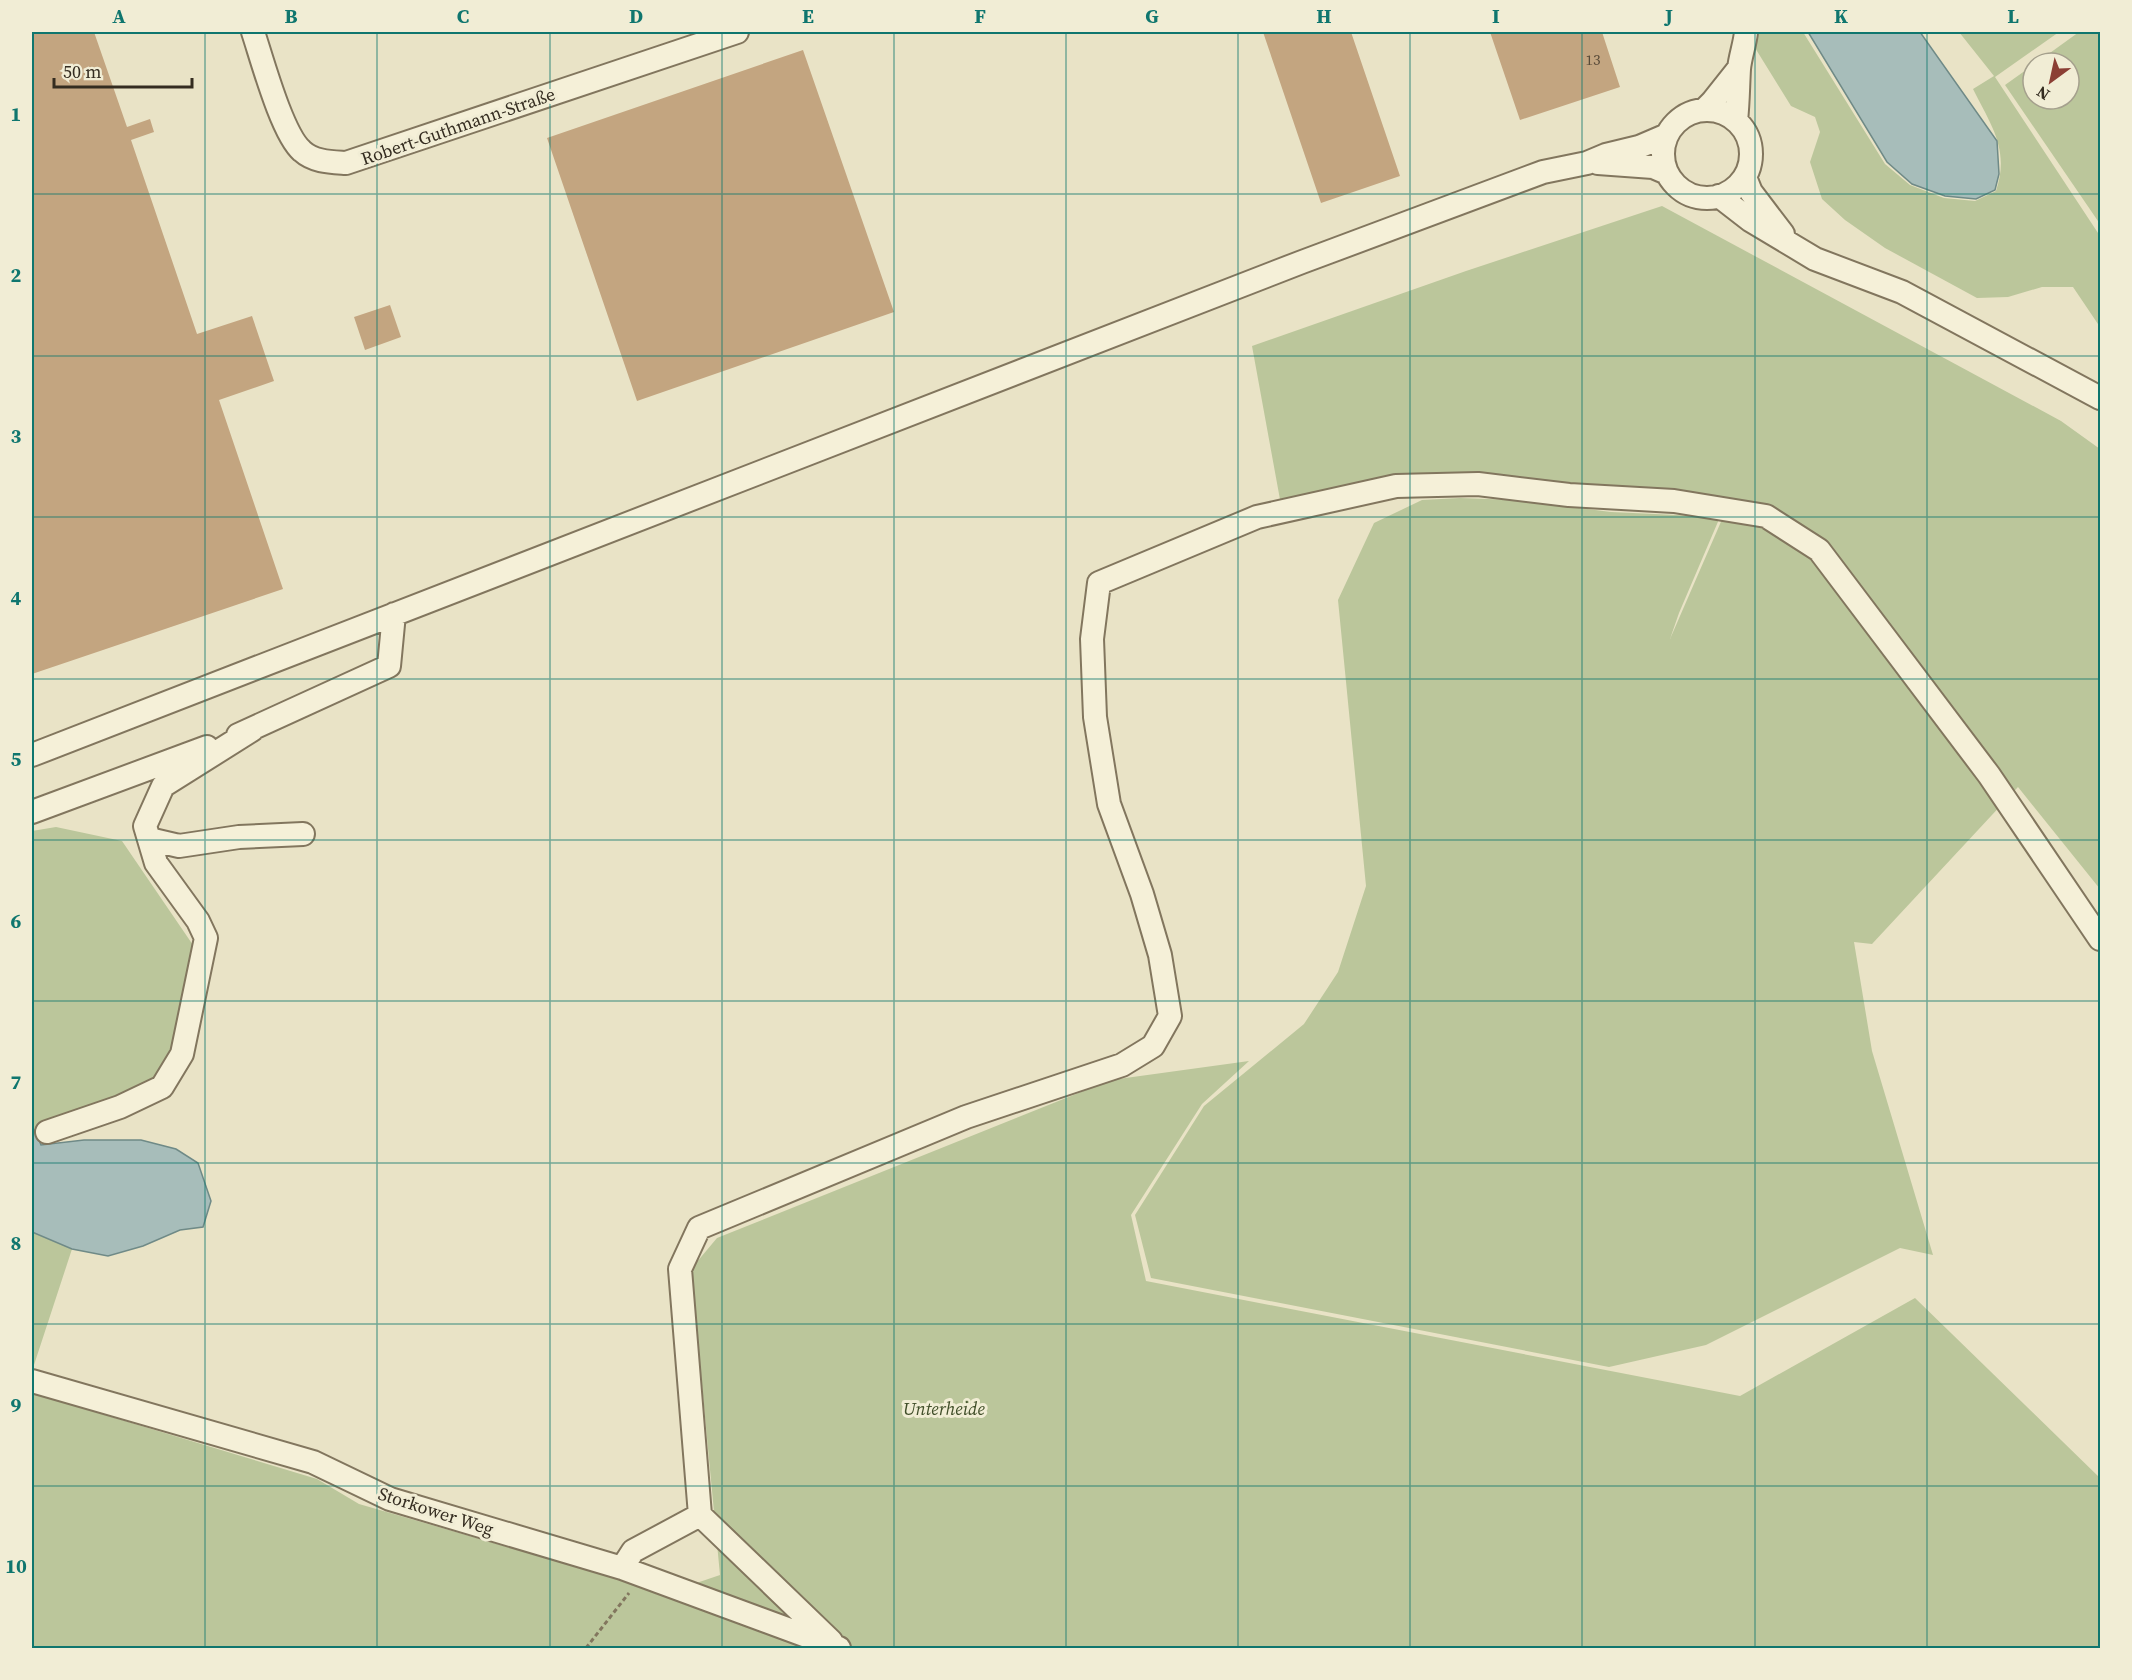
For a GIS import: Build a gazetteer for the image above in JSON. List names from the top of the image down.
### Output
{
  "streets": {
    "street": ["Robert-Guthmann-Straße", "Storkower Weg"]
  },
  "parks": ["Unterheide"],
  "house_numbers": ["13"],
  "scale_bar": "50 m",
  "north": "bottom left",
  "grid": {
    "columns": [
      "A",
      "B",
      "C",
      "D",
      "E",
      "F",
      "G",
      "H",
      "I",
      "J",
      "K",
      "L"
    ],
    "rows": [
      "1",
      "2",
      "3",
      "4",
      "5",
      "6",
      "7",
      "8",
      "9",
      "10"
    ]
  }
}
